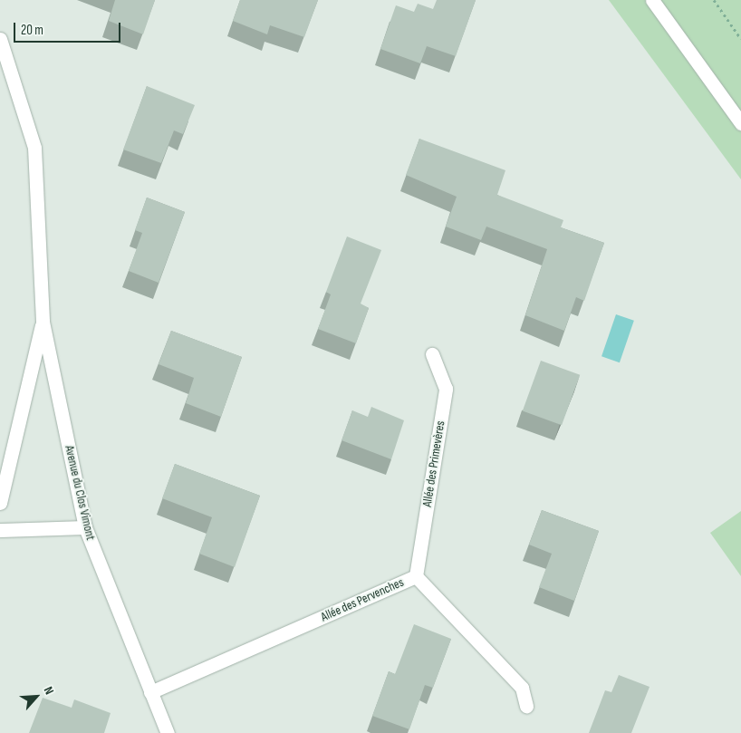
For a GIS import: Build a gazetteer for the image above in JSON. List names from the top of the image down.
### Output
{
  "streets": {
    "street": ["Allée des Primevères", "Avenue du Clos Vimont", "Allée des Pervenches"]
  },
  "crossings": [
    ["Allée des Primevères", "Allée des Pervenches"],
    ["Avenue du Clos Vimont", "Allée des Pervenches"]
  ],
  "scale_bar": "20 m",
  "north": "top right"
}
